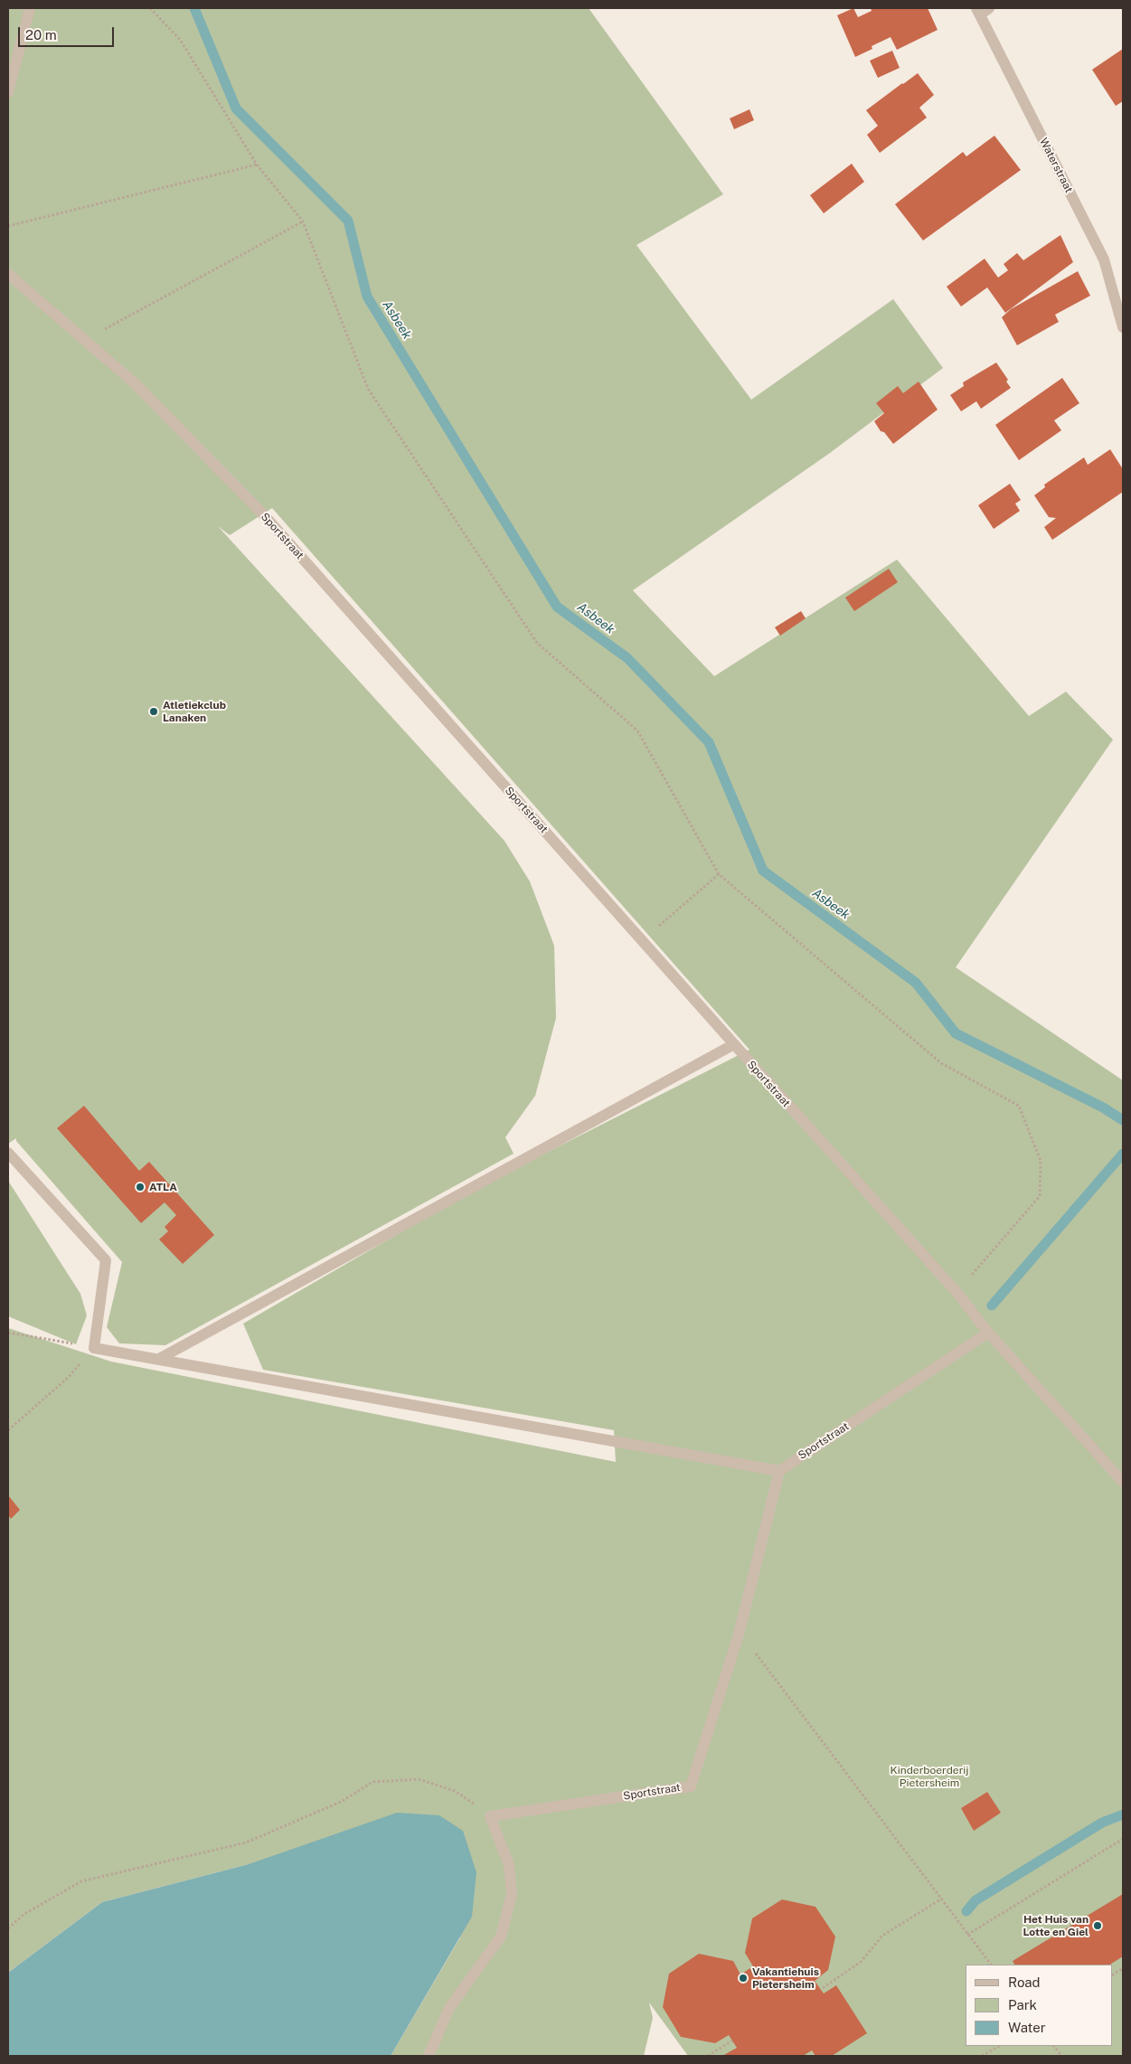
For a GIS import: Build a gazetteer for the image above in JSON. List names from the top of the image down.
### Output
{
  "streets": {
    "street": ["Waterstraat", "Sportstraat"]
  },
  "water": ["Asbeek"],
  "parks": ["Kinderboerderij Pietersheim"],
  "places": [
    "Atletiekclub Lanaken",
    "ATLA",
    "Het Huis van Lotte en Giel",
    "Vakantiehuis Pietersheim"
  ],
  "legend": ["Road", "Park", "Water"],
  "scale_bar": "20 m"
}
